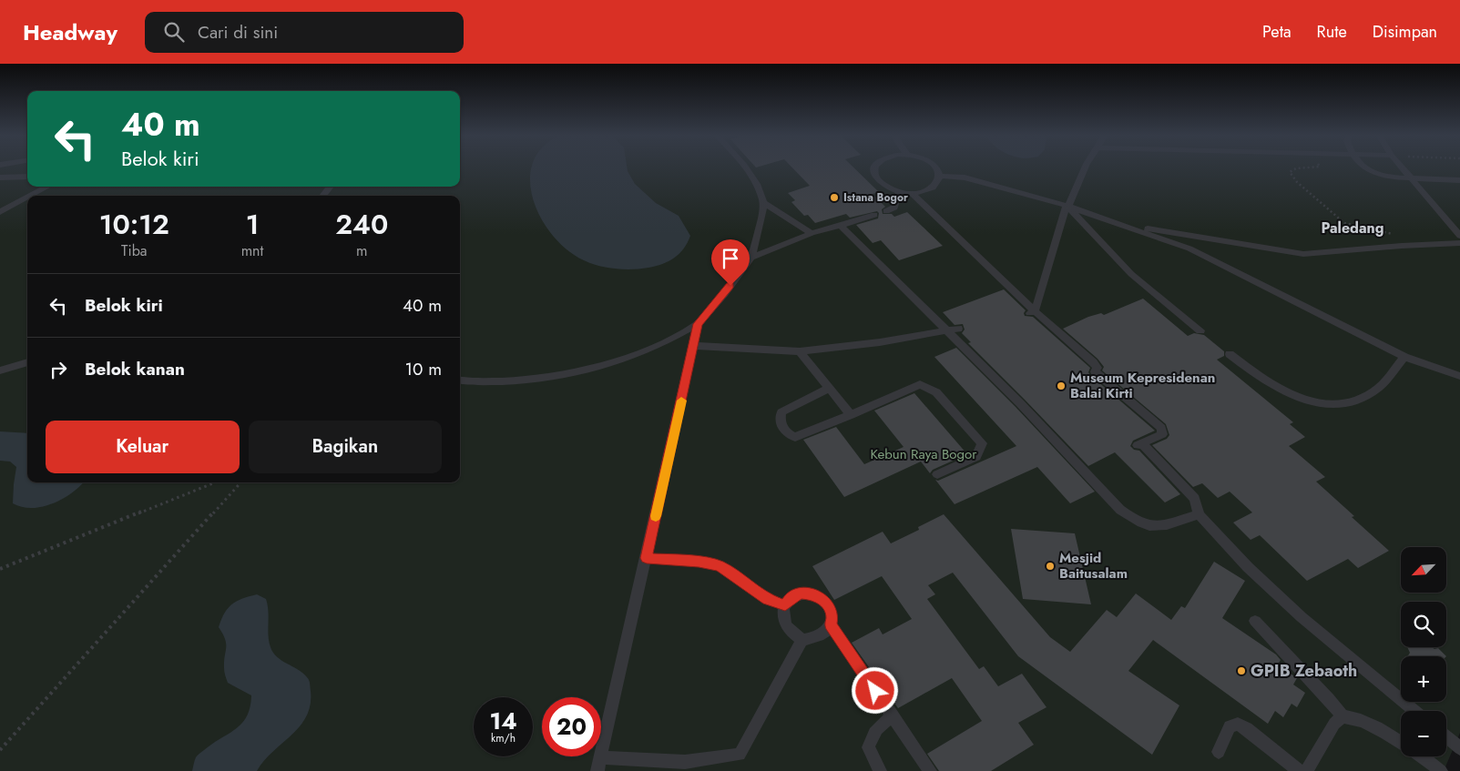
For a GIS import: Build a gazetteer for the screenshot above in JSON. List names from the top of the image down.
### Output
{
  "districts": ["Paledang"],
  "parks": ["Kebun Raya Bogor"],
  "places": [
    "Istana Bogor",
    "Museum Kepresidenan Balai Kirti",
    "Mesjid Baitusalam",
    "GPIB Zebaoth"
  ],
  "north": "bottom left",
  "page": {
    "header": "Headway",
    "search": "Cari di sini",
    "nav": ["Peta", "Rute", "Disimpan"],
    "turn": ["40 m", "Belok kiri"],
    "eta": [
      "10:12",
      "Tiba",
      "1",
      "mnt",
      "240",
      "m"
    ],
    "list": [
      {
        "name": "Belok kiri",
        "value": "40 m"
      },
      {
        "name": "Belok kanan",
        "value": "10 m"
      }
    ],
    "buttons": ["Keluar", "Bagikan"],
    "map_buttons": ["+", "−"],
    "speed": "14 km/h",
    "limit": "20"
  }
}
